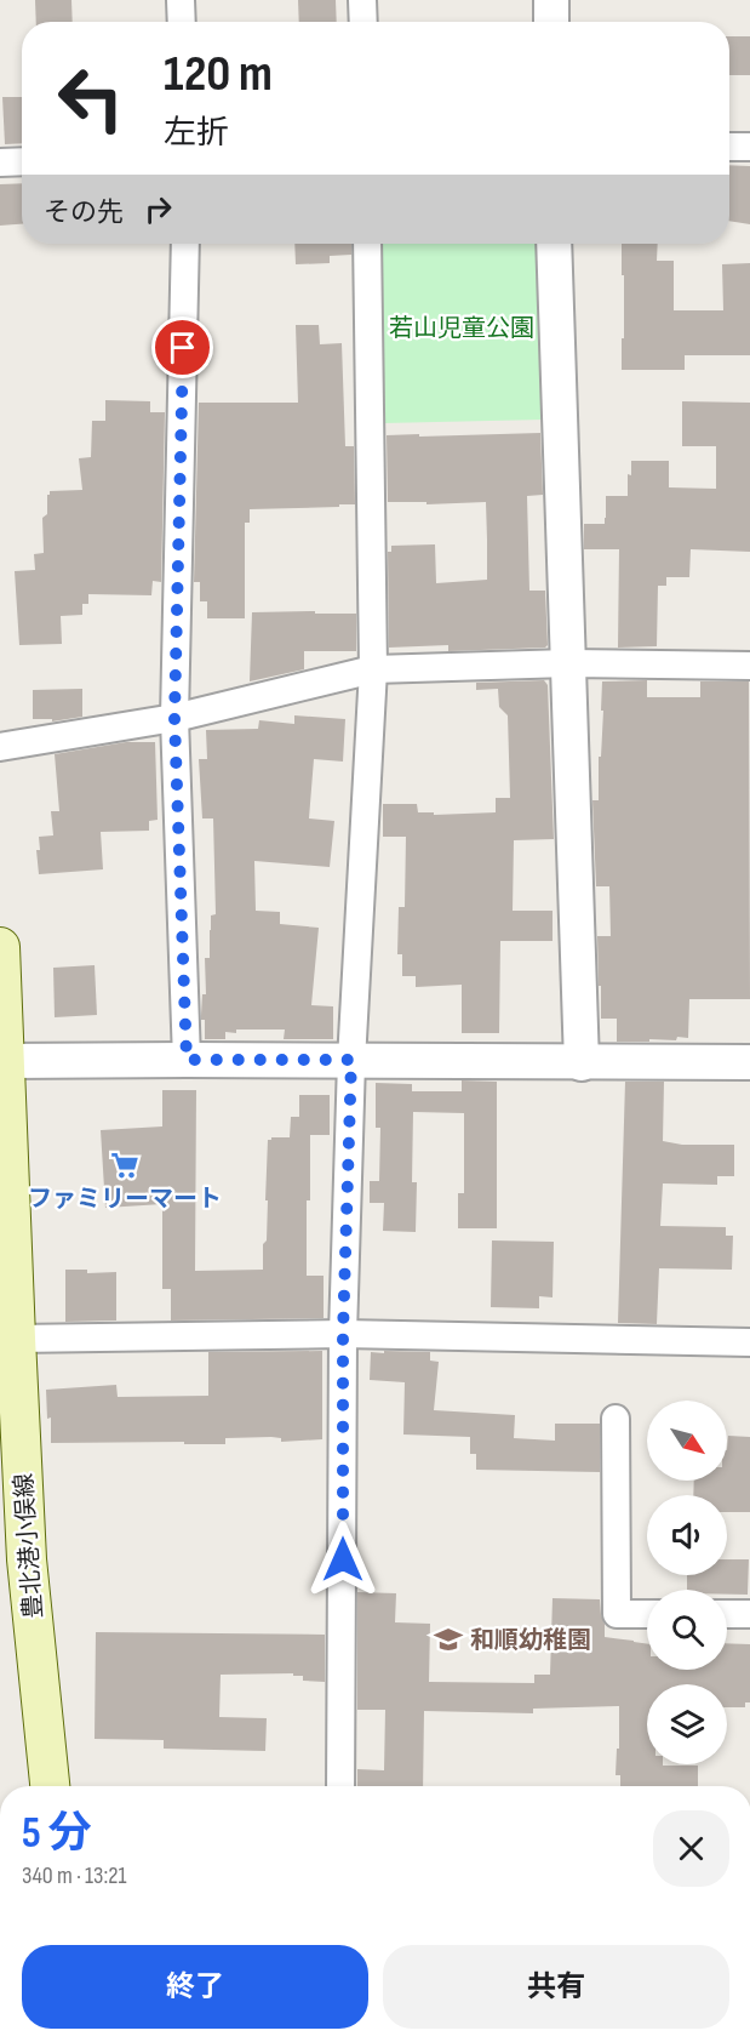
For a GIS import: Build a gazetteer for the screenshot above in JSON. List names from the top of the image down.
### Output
{
  "streets": {
    "main road": ["豊北港小俣線"]
  },
  "parks": ["若山児童公園"],
  "places": {
    "supermarket": ["ファミリーマート"],
    "school or university": ["和順幼稚園"]
  },
  "north": "bottom right",
  "page": {
    "turn": ["120 m", "左折"],
    "then": "その先",
    "heading": ["5 分", "340 m · 13:21"],
    "buttons": ["終了", "共有"]
  }
}
